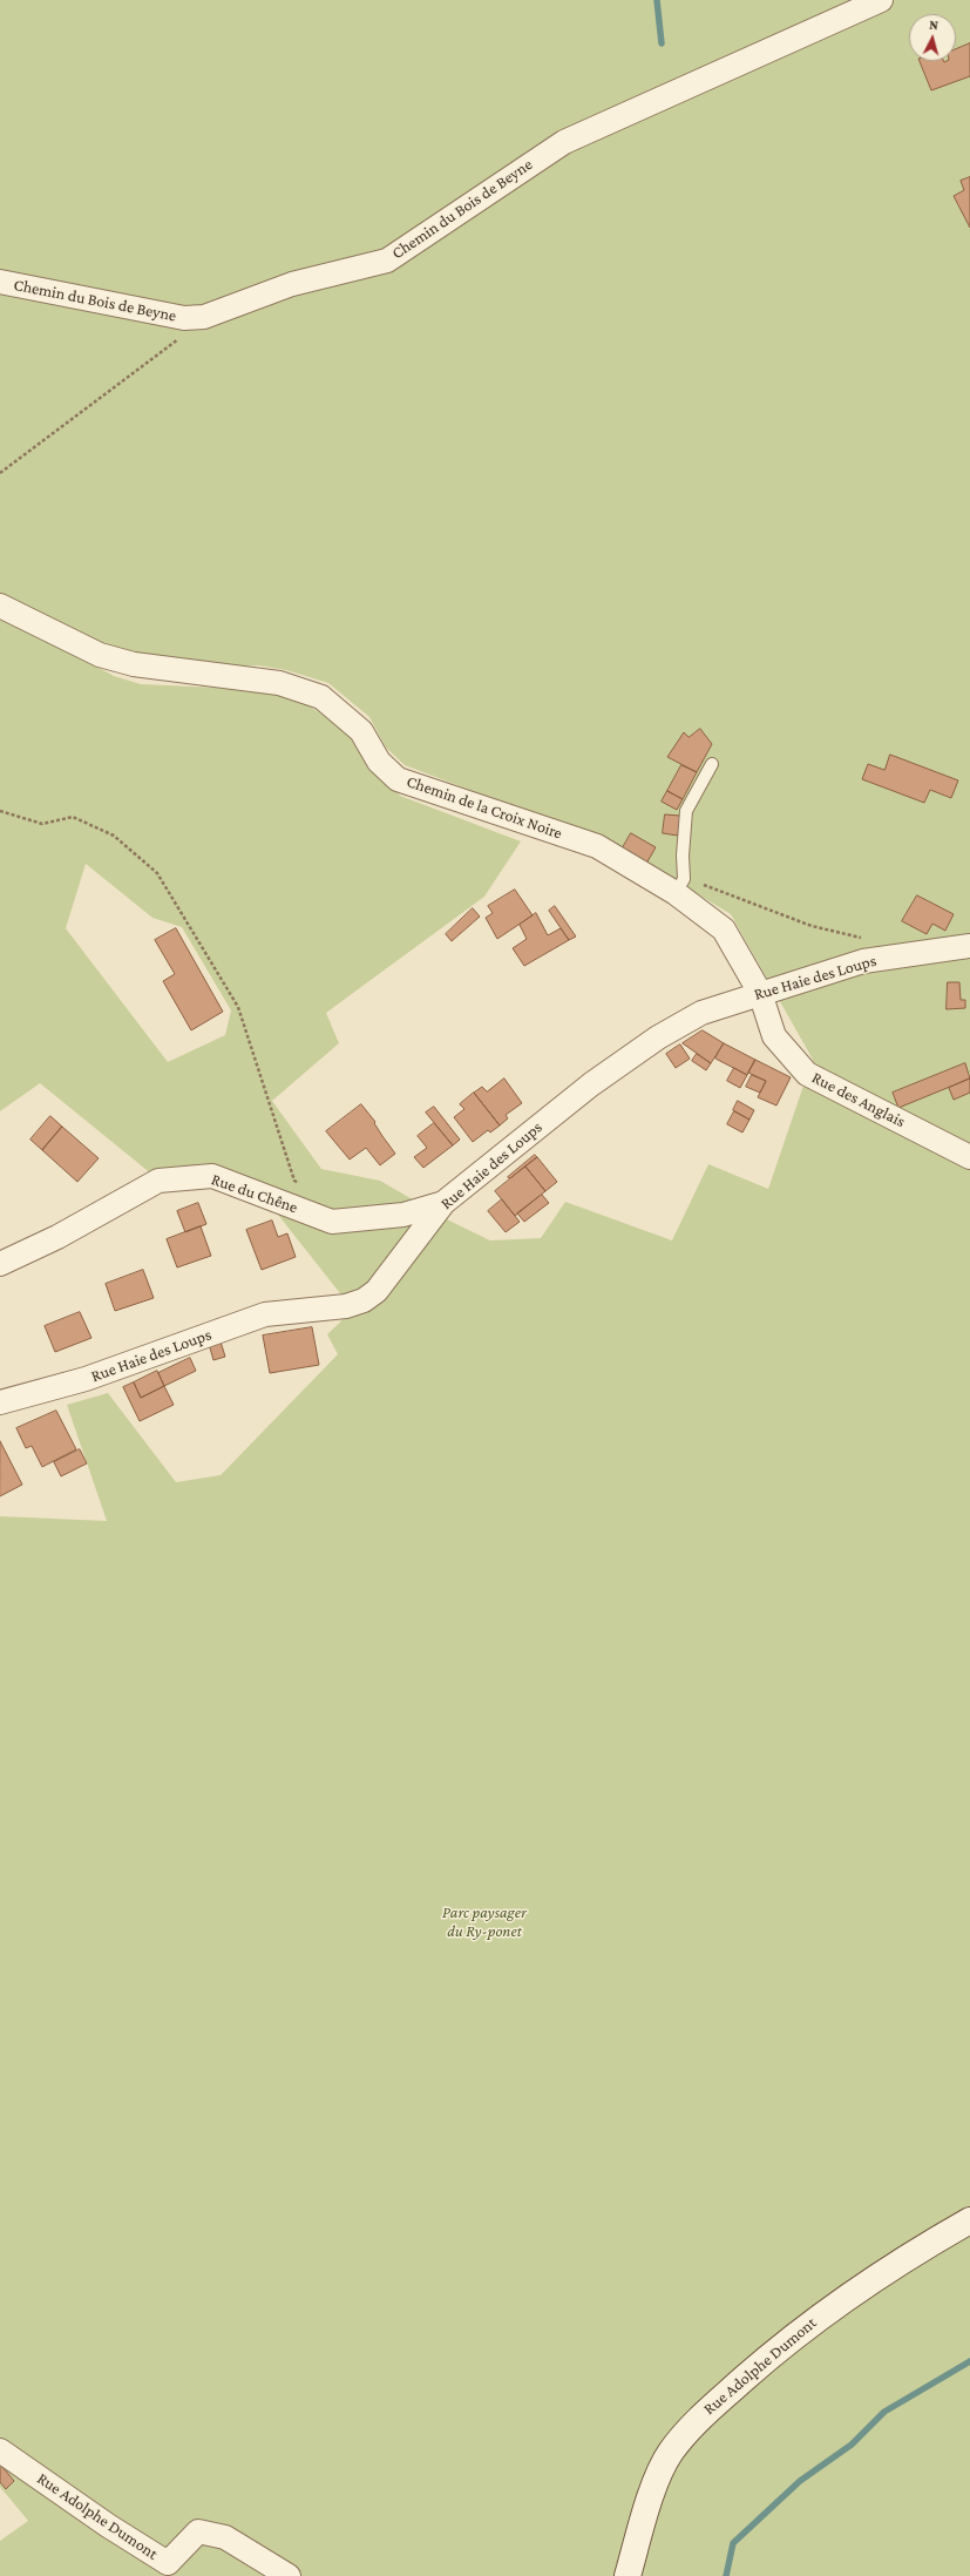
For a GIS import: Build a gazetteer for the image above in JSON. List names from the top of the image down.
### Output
{
  "streets": {
    "main road": ["Rue Adolphe Dumont"],
    "street": [
      "Chemin du Bois de Beyne",
      "Chemin de la Croix Noire",
      "Rue Haie des Loups",
      "Rue des Anglais",
      "Rue du Chêne"
    ]
  },
  "crossings": [
    ["Chemin de la Croix Noire", "Rue Haie des Loups"],
    ["Chemin de la Croix Noire", "Rue des Anglais"],
    ["Rue Haie des Loups", "Rue des Anglais"],
    ["Rue Haie des Loups", "Rue du Chêne"]
  ],
  "parks": ["Parc paysager du Ry-ponet"],
  "north": "top"
}
